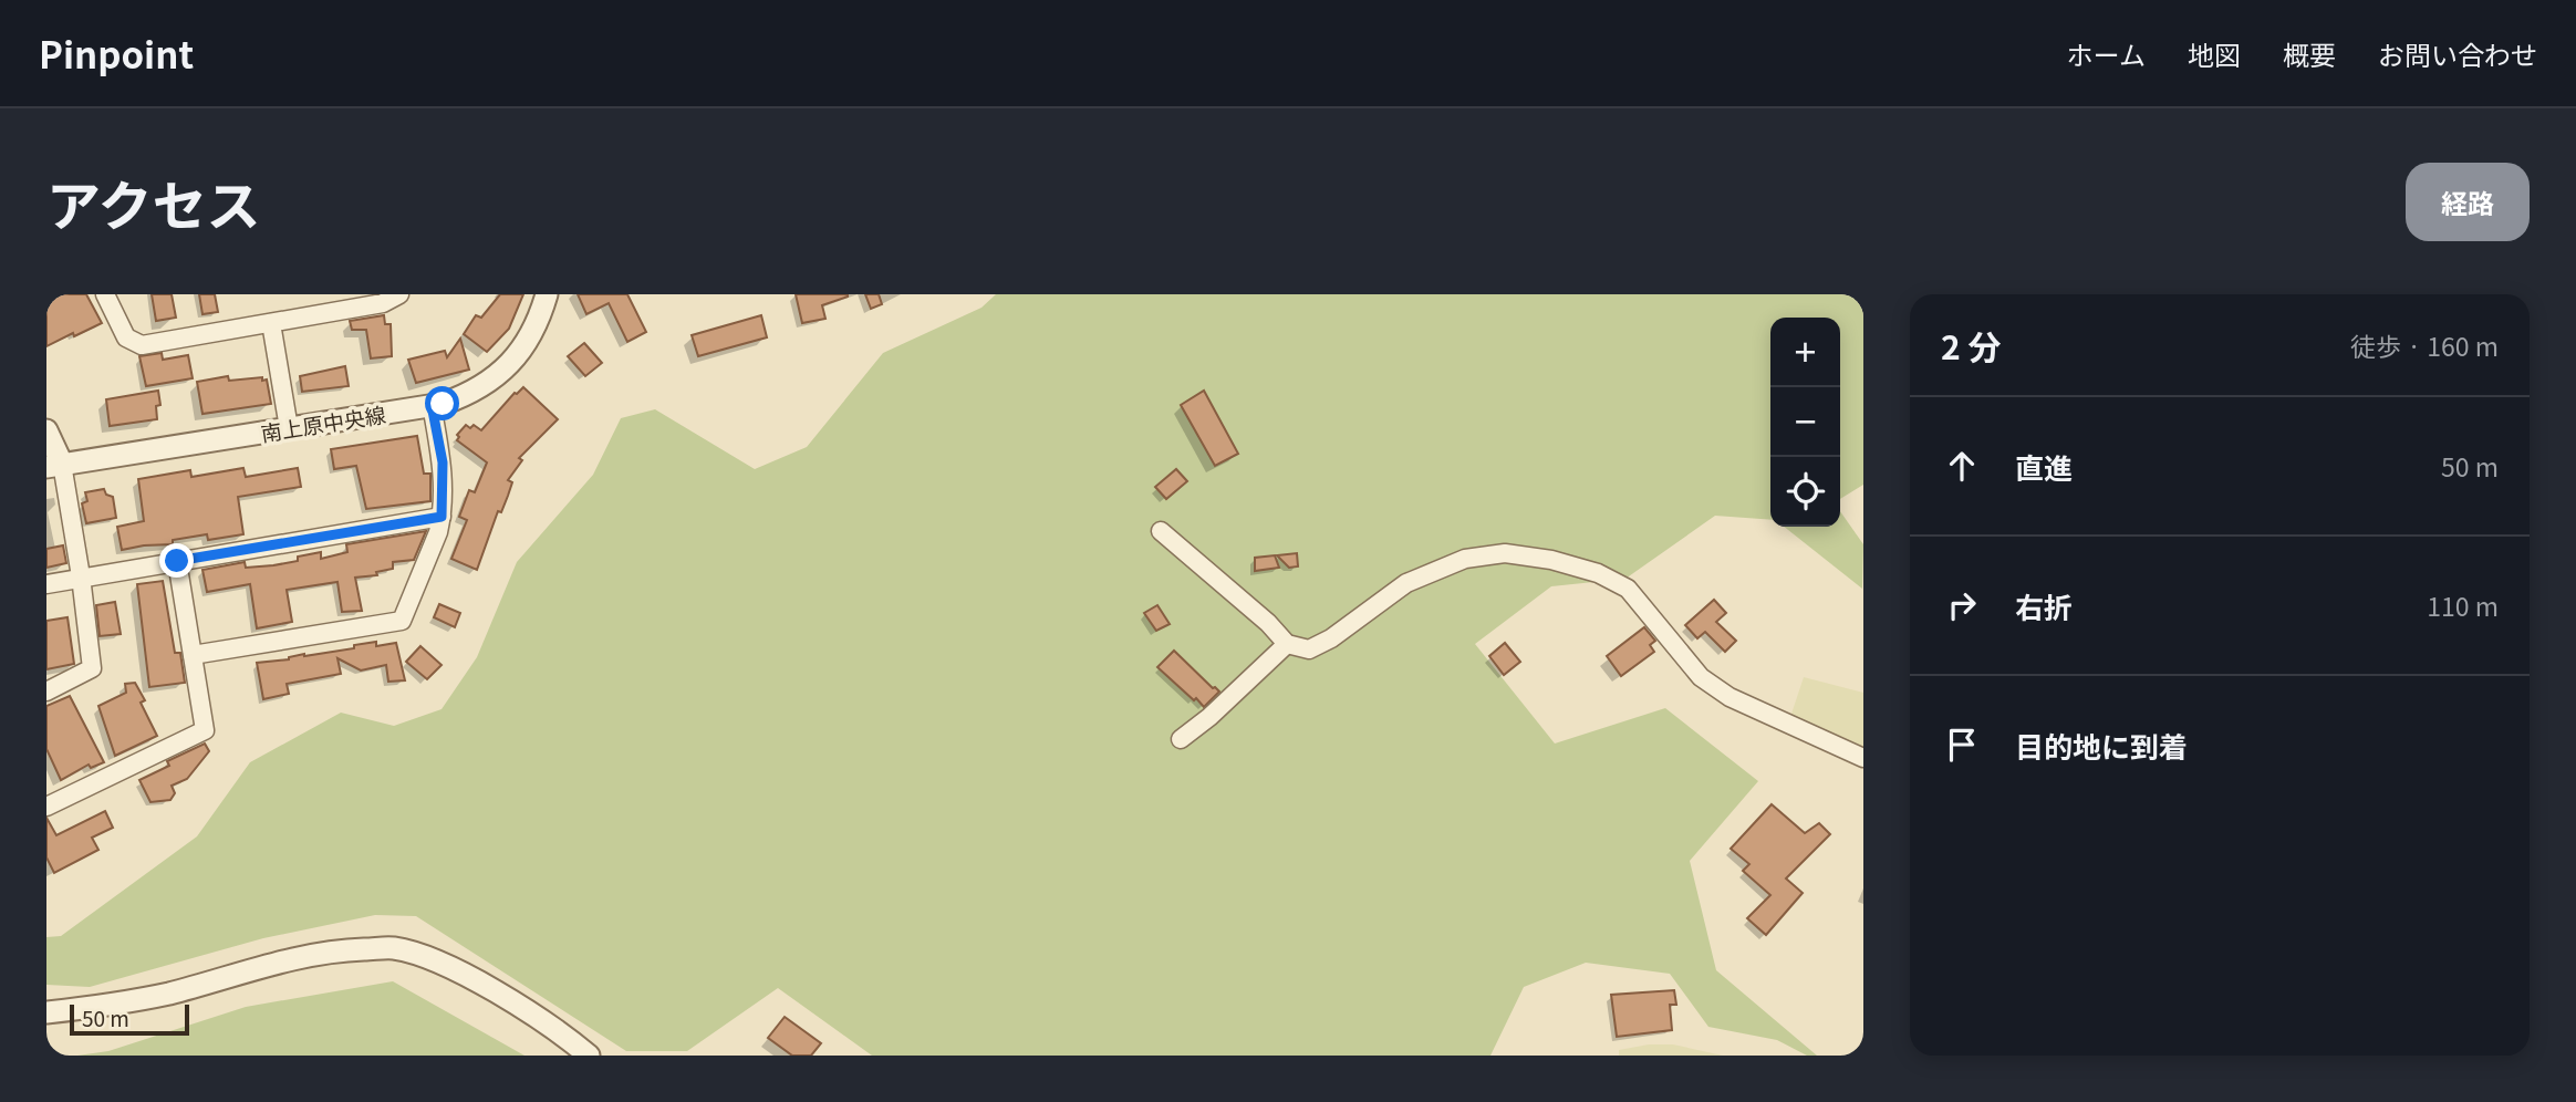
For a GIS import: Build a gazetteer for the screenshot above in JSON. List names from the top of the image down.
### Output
{
  "streets": {
    "street": ["南上原中央線"]
  },
  "scale_bar": "50 m",
  "page": {
    "header": "Pinpoint",
    "nav": [
      "ホーム",
      "地図",
      "概要",
      "お問い合わせ"
    ],
    "title": "アクセス",
    "buttons": "経路",
    "heading": ["2 分", "徒歩 · 160 m"],
    "map_buttons": ["+", "−"],
    "list": [
      ["直進", "50 m"],
      ["右折", "110 m"],
      "目的地に到着"
    ],
    "scale": "50 m"
  }
}
